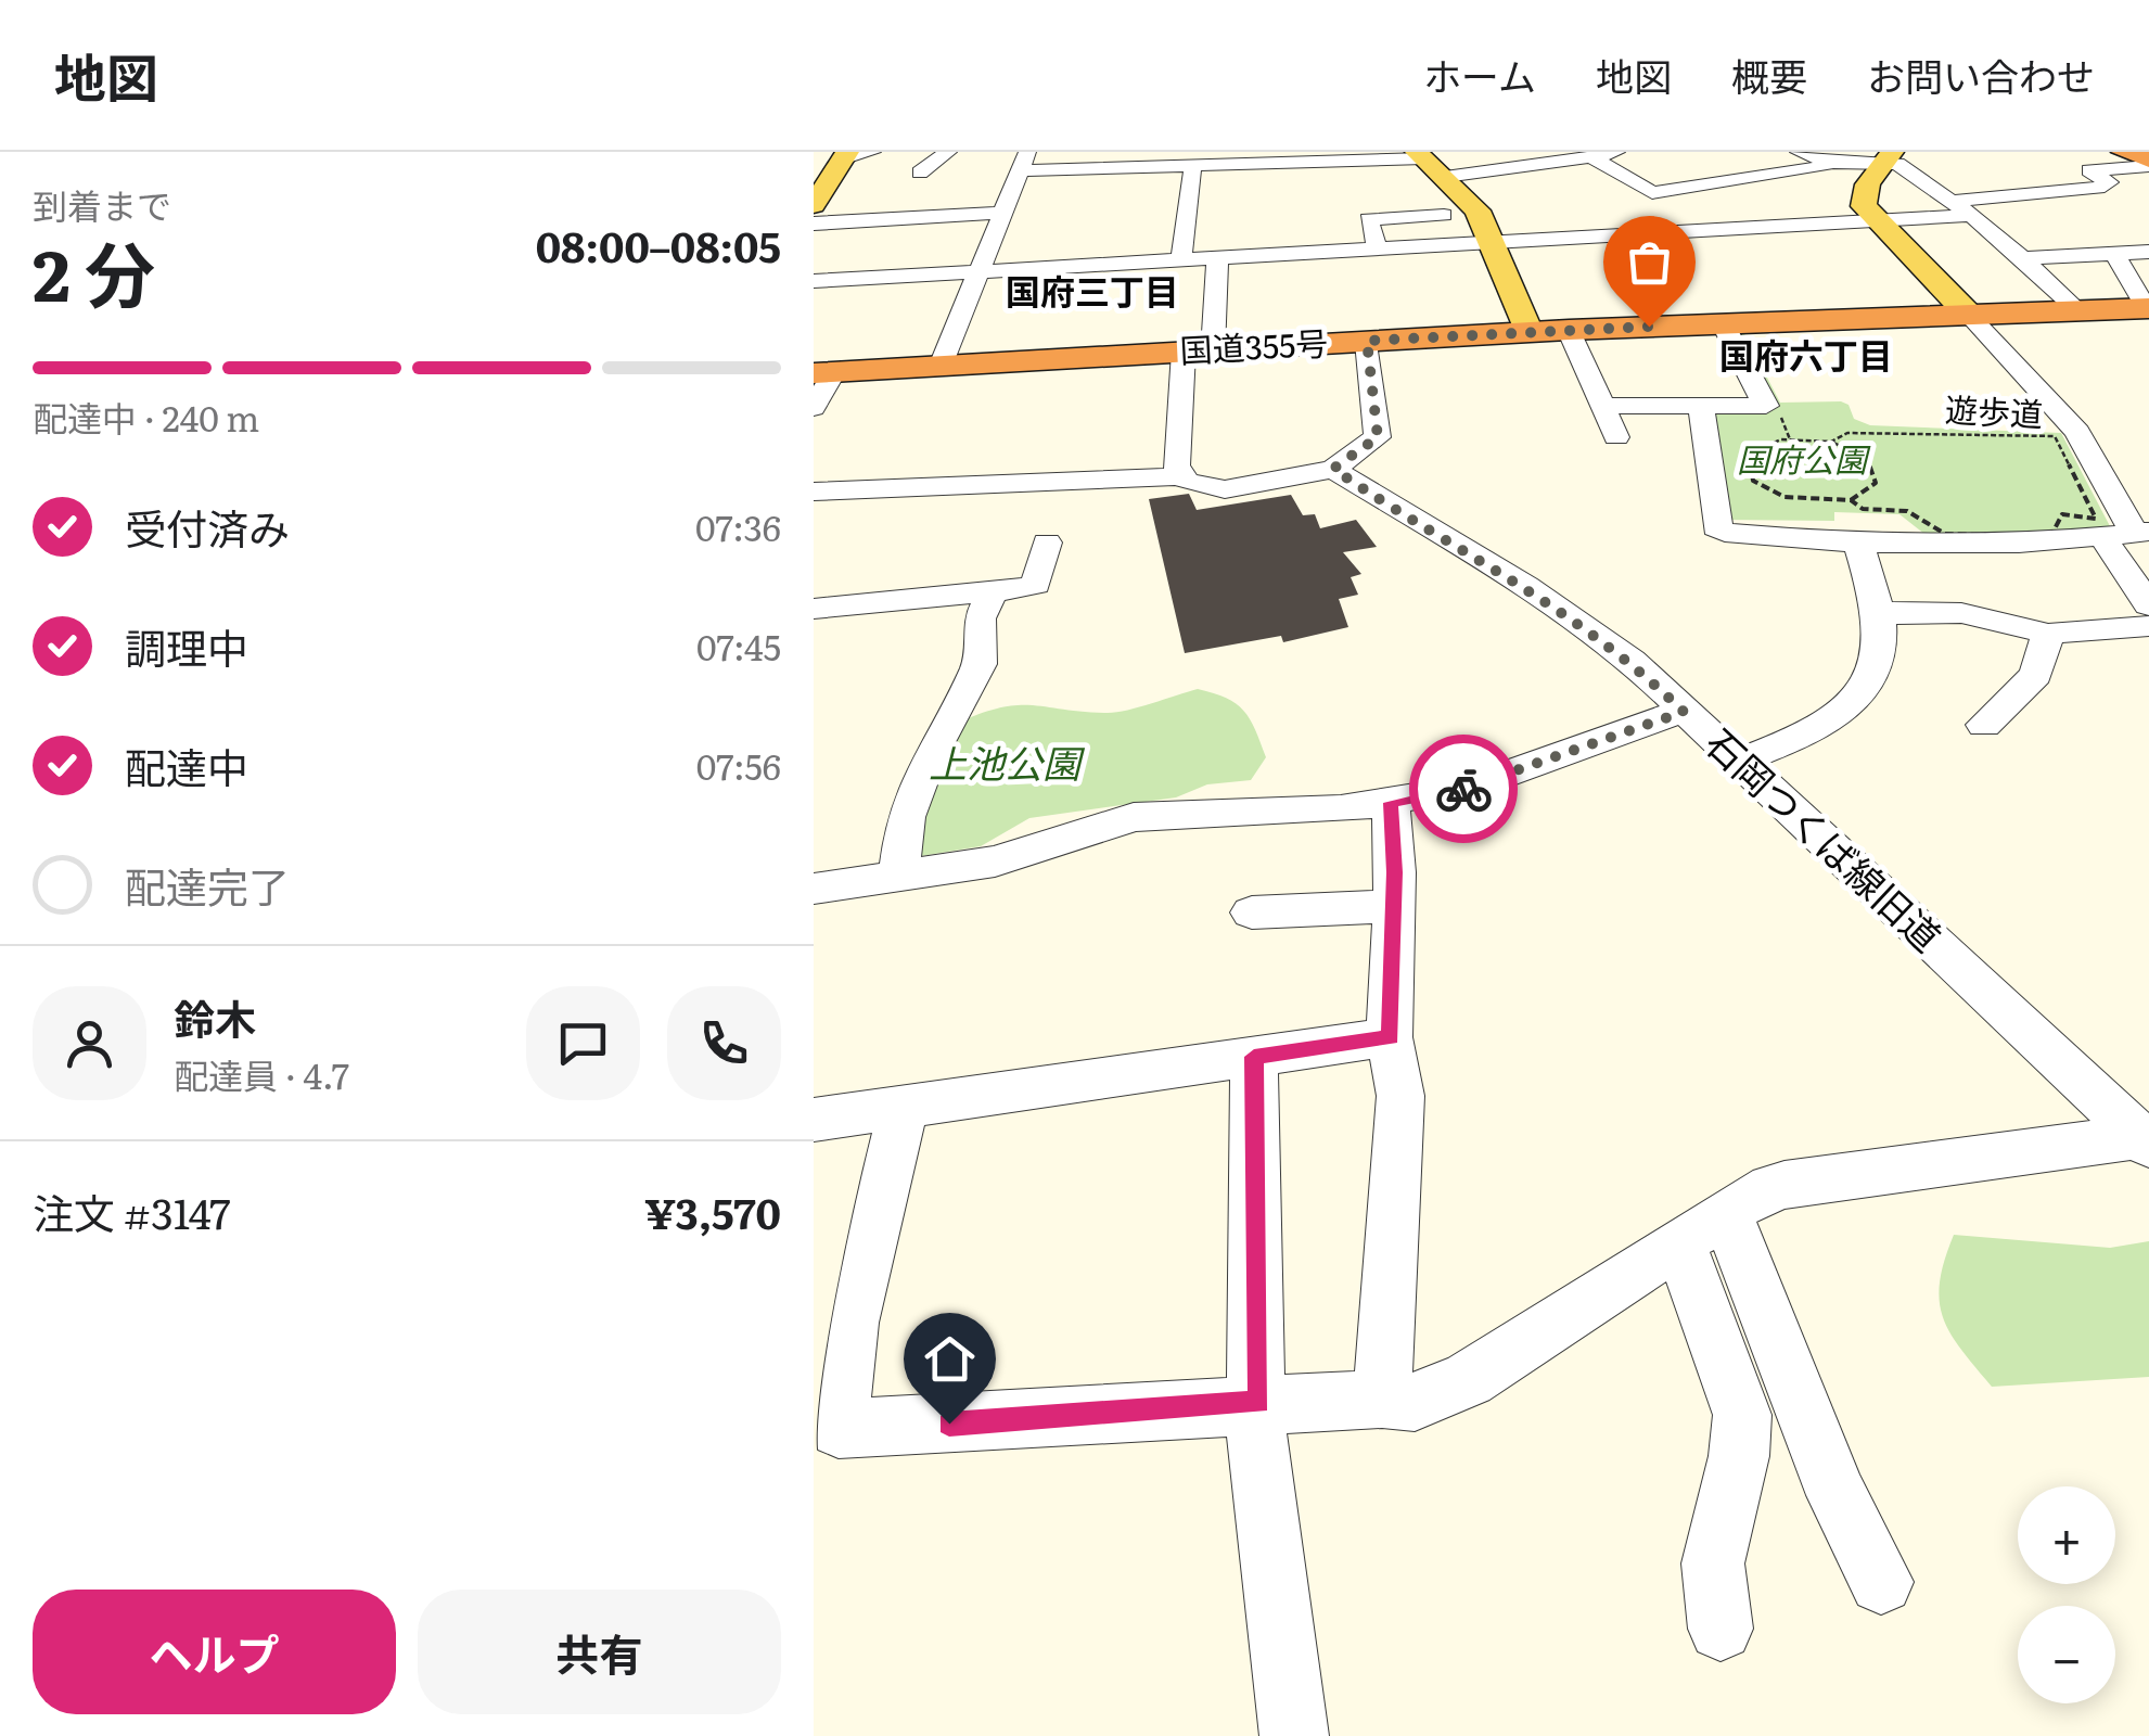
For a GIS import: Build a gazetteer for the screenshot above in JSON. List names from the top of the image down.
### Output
{
  "streets": {
    "highway": ["国道355号"],
    "street": ["石岡つくば線旧道"],
    "path": ["遊歩道"]
  },
  "districts": ["国府三丁目", "国府六丁目"],
  "parks": ["国府公園", "上池公園"],
  "page": {
    "header": "地図",
    "nav": [
      "ホーム",
      "地図",
      "概要",
      "お問い合わせ"
    ],
    "heading": ["2 分", "到着まで", "08:00–08:05"],
    "panel": [
      "鈴木",
      "配達員 · 4.7",
      "注文 #3147",
      "¥3,570"
    ],
    "bar": "配達中 · 240 m",
    "list": [
      ["受付済み", "07:36"],
      ["調理中", "07:45"],
      ["配達中", "07:56"],
      "配達完了"
    ],
    "map_buttons": ["+", "−"],
    "buttons": ["ヘルプ", "共有"]
  }
}
